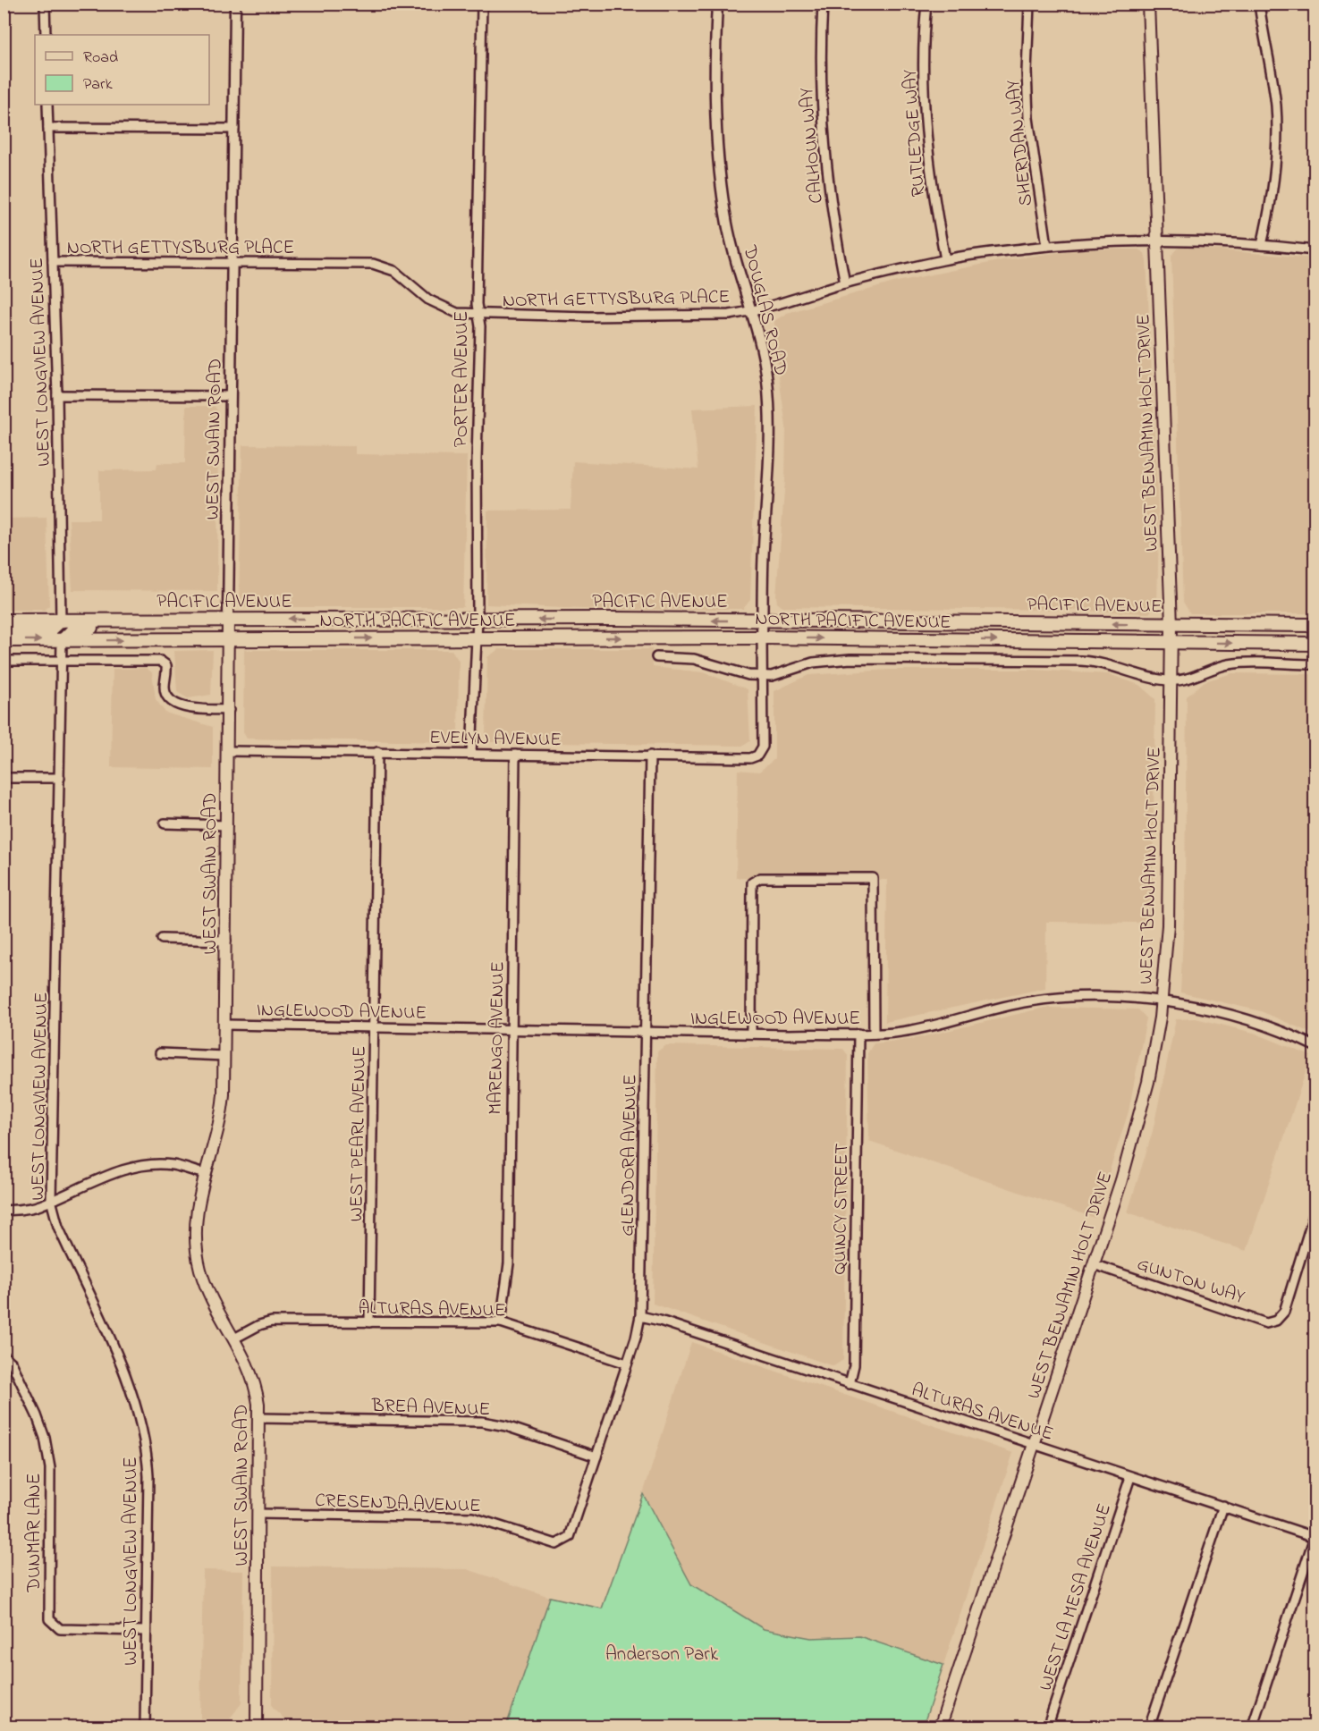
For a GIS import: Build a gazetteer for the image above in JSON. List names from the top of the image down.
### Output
{
  "streets": {
    "main road": [
      "WEST BENJAMIN HOLT DRIVE",
      "WEST SWAIN ROAD",
      "PACIFIC AVENUE",
      "NORTH PACIFIC AVENUE"
    ],
    "street": [
      "RUTLEDGE WAY",
      "SHERIDAN WAY",
      "CALHOUN WAY",
      "NORTH GETTYSBURG PLACE",
      "DOUGLAS ROAD",
      "WEST LONGVIEW AVENUE",
      "PORTER AVENUE",
      "EVELYN AVENUE",
      "INGLEWOOD AVENUE",
      "MARENGO AVENUE",
      "WEST PEARL AVENUE",
      "GLENDORA AVENUE",
      "QUINCY STREET",
      "GUNTON WAY",
      "ALTURAS AVENUE",
      "BREA AVENUE",
      "CRESENDA AVENUE",
      "DUNMAR LANE",
      "WEST LA MESA AVENUE"
    ]
  },
  "crossings": [
    ["RUTLEDGE WAY", "NORTH GETTYSBURG PLACE"],
    ["SHERIDAN WAY", "NORTH GETTYSBURG PLACE"],
    ["CALHOUN WAY", "NORTH GETTYSBURG PLACE"],
    ["NORTH GETTYSBURG PLACE", "DOUGLAS ROAD"],
    ["NORTH GETTYSBURG PLACE", "WEST LONGVIEW AVENUE"],
    ["NORTH GETTYSBURG PLACE", "PORTER AVENUE"],
    ["NORTH GETTYSBURG PLACE", "WEST BENJAMIN HOLT DRIVE"],
    ["NORTH GETTYSBURG PLACE", "WEST SWAIN ROAD"],
    ["DOUGLAS ROAD", "PACIFIC AVENUE"],
    ["DOUGLAS ROAD", "NORTH PACIFIC AVENUE"],
    ["DOUGLAS ROAD", "EVELYN AVENUE"],
    ["WEST LONGVIEW AVENUE", "PACIFIC AVENUE"],
    ["WEST LONGVIEW AVENUE", "NORTH PACIFIC AVENUE"],
    ["WEST LONGVIEW AVENUE", "DUNMAR LANE"],
    ["PORTER AVENUE", "PACIFIC AVENUE"],
    ["PORTER AVENUE", "NORTH PACIFIC AVENUE"],
    ["PORTER AVENUE", "EVELYN AVENUE"],
    ["WEST BENJAMIN HOLT DRIVE", "PACIFIC AVENUE"],
    ["WEST BENJAMIN HOLT DRIVE", "NORTH PACIFIC AVENUE"],
    ["WEST BENJAMIN HOLT DRIVE", "INGLEWOOD AVENUE"],
    ["WEST BENJAMIN HOLT DRIVE", "GUNTON WAY"],
    ["WEST BENJAMIN HOLT DRIVE", "ALTURAS AVENUE"],
    ["WEST SWAIN ROAD", "PACIFIC AVENUE"],
    ["WEST SWAIN ROAD", "NORTH PACIFIC AVENUE"],
    ["WEST SWAIN ROAD", "EVELYN AVENUE"],
    ["WEST SWAIN ROAD", "INGLEWOOD AVENUE"],
    ["WEST SWAIN ROAD", "ALTURAS AVENUE"],
    ["WEST SWAIN ROAD", "BREA AVENUE"],
    ["WEST SWAIN ROAD", "CRESENDA AVENUE"],
    ["EVELYN AVENUE", "MARENGO AVENUE"],
    ["EVELYN AVENUE", "WEST PEARL AVENUE"],
    ["EVELYN AVENUE", "GLENDORA AVENUE"],
    ["INGLEWOOD AVENUE", "MARENGO AVENUE"],
    ["INGLEWOOD AVENUE", "WEST PEARL AVENUE"],
    ["INGLEWOOD AVENUE", "GLENDORA AVENUE"],
    ["INGLEWOOD AVENUE", "QUINCY STREET"],
    ["MARENGO AVENUE", "ALTURAS AVENUE"],
    ["WEST PEARL AVENUE", "ALTURAS AVENUE"],
    ["GLENDORA AVENUE", "ALTURAS AVENUE"],
    ["GLENDORA AVENUE", "BREA AVENUE"],
    ["GLENDORA AVENUE", "CRESENDA AVENUE"],
    ["QUINCY STREET", "ALTURAS AVENUE"],
    ["ALTURAS AVENUE", "WEST LA MESA AVENUE"]
  ],
  "one_way": ["PACIFIC AVENUE", "NORTH PACIFIC AVENUE"],
  "parks": ["Anderson Park"],
  "legend": ["Road", "Park"]
}
